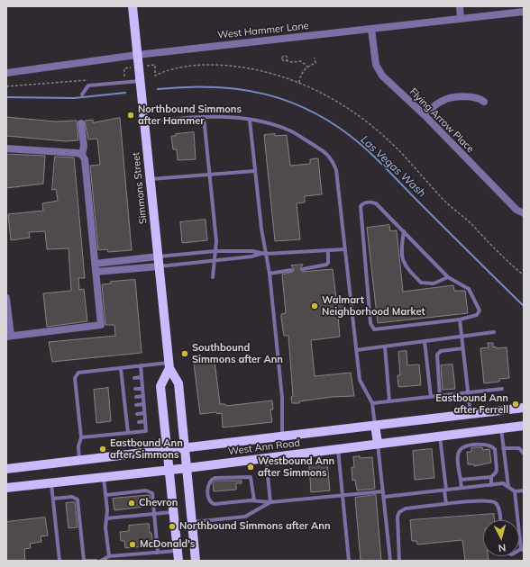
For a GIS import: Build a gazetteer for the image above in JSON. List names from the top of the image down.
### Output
{
  "streets": {
    "main road": ["Simmons Street", "West Ann Road"],
    "street": ["West Hammer Lane", "Flying Arrow Place"]
  },
  "crossings": [
    ["West Hammer Lane", "Flying Arrow Place"],
    ["West Hammer Lane", "Simmons Street"],
    ["Simmons Street", "West Ann Road"]
  ],
  "water": ["Las Vegas Wash"],
  "places": [
    "Northbound Simmons after Hammer",
    "Walmart Neighborhood Market",
    "Southbound Simmons after Ann",
    "Eastbound Ann after Ferrell",
    "Eastbound Ann after Simmons",
    "Westbound Ann after Simmons",
    "Chevron",
    "Northbound Simmons after Ann",
    "McDonald's"
  ],
  "north": "bottom"
}
